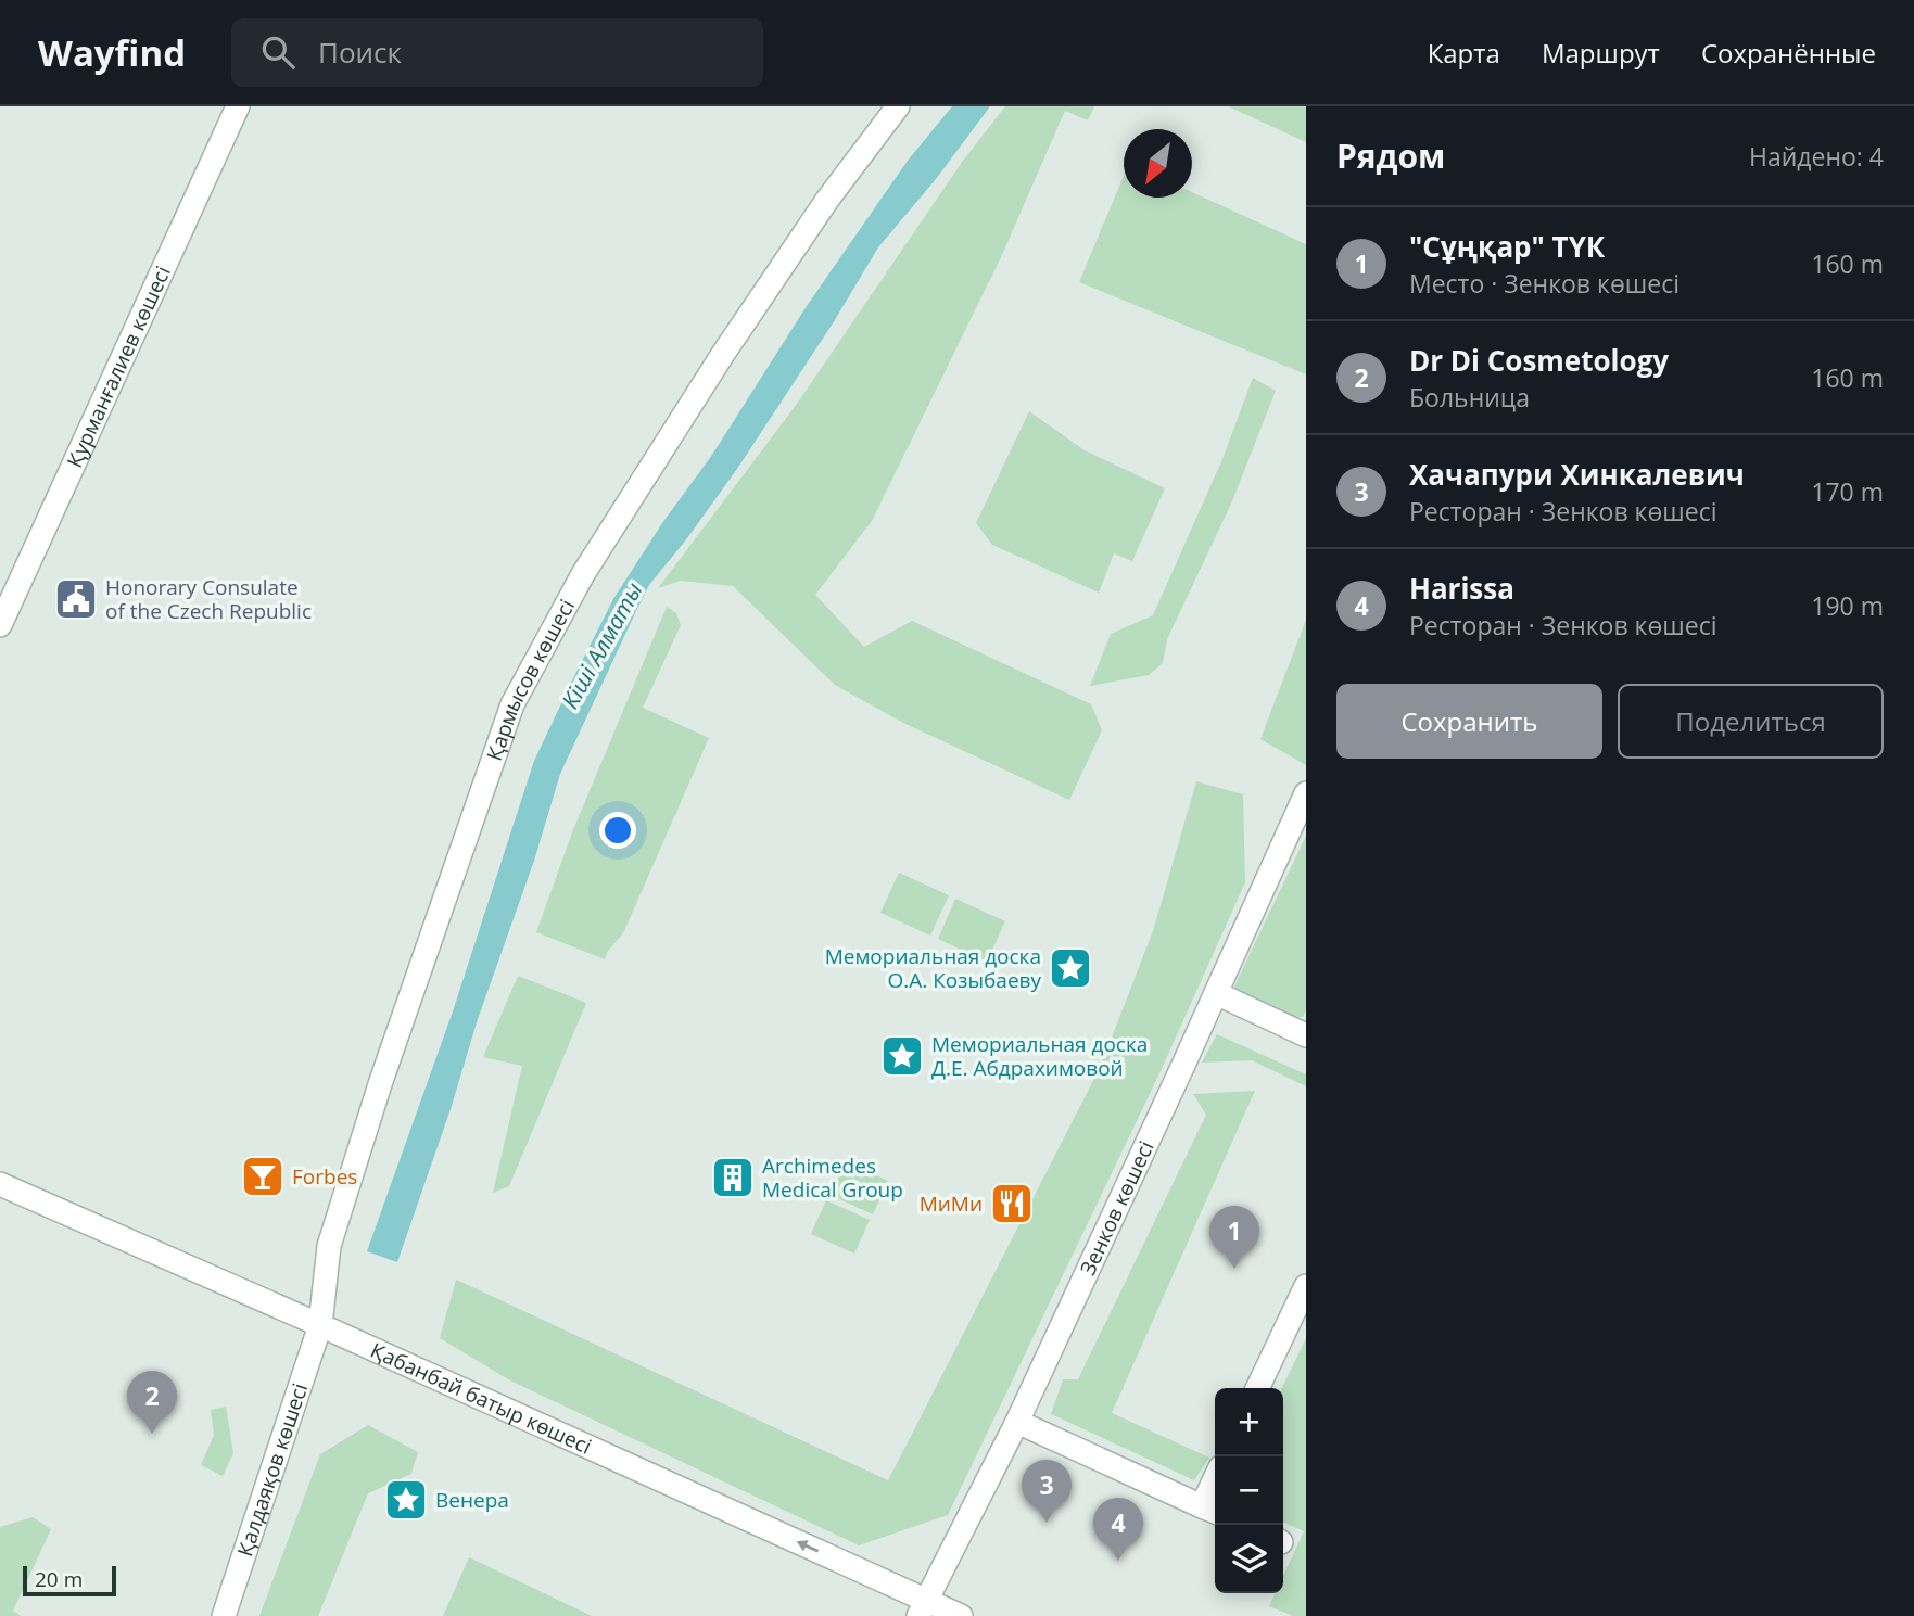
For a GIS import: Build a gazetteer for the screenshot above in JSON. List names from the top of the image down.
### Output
{
  "streets": {
    "street": [
      "Қурманғалиев көшесі",
      "Қармысов көшесі",
      "Зенков көшесі",
      "Қабанбай батыр көшесі",
      "Қалдаяқов көшесі"
    ]
  },
  "crossings": [
    ["Қармысов көшесі", "Қабанбай батыр көшесі"],
    ["Қармысов көшесі", "Қалдаяқов көшесі"],
    ["Зенков көшесі", "Қабанбай батыр көшесі"],
    ["Қабанбай батыр көшесі", "Қалдаяқов көшесі"]
  ],
  "one_way": ["Қабанбай батыр көшесі"],
  "water": ["Кіші Алматы"],
  "places": {
    "public building": ["Honorary Consulate of the Czech Republic"],
    "place": ["Мемориальная доска О.А. Козыбаеву", "Мемориальная доска Д.Е. Абдрахимовой", "Венера"],
    "bar": ["Forbes"],
    "building": ["Archimedes Medical Group"],
    "restaurant": ["МиМи"]
  },
  "scale_bar": "20 m",
  "north": "bottom left",
  "page": {
    "header": "Wayfind",
    "search": "Поиск",
    "nav": ["Карта", "Маршрут", "Сохранённые"],
    "heading": ["Рядом", "Найдено: 4"],
    "list": [
      {
        "mark": "1",
        "name": "\"Сұңқар\" ТҮК",
        "note": "Место · Зенков көшесі",
        "value": "160 m"
      },
      {
        "mark": "2",
        "name": "Dr Di Cosmetology",
        "note": "Больница",
        "value": "160 m"
      },
      {
        "mark": "3",
        "name": "Хачапури Хинкалевич",
        "note": "Ресторан · Зенков көшесі",
        "value": "170 m"
      },
      {
        "mark": "4",
        "name": "Harissa",
        "note": "Ресторан · Зенков көшесі",
        "value": "190 m"
      }
    ],
    "buttons": ["Сохранить", "Поделиться"],
    "pins": [
      "1",
      "2",
      "3",
      "4"
    ],
    "map_buttons": ["+", "−"],
    "scale": "20 m"
  }
}
